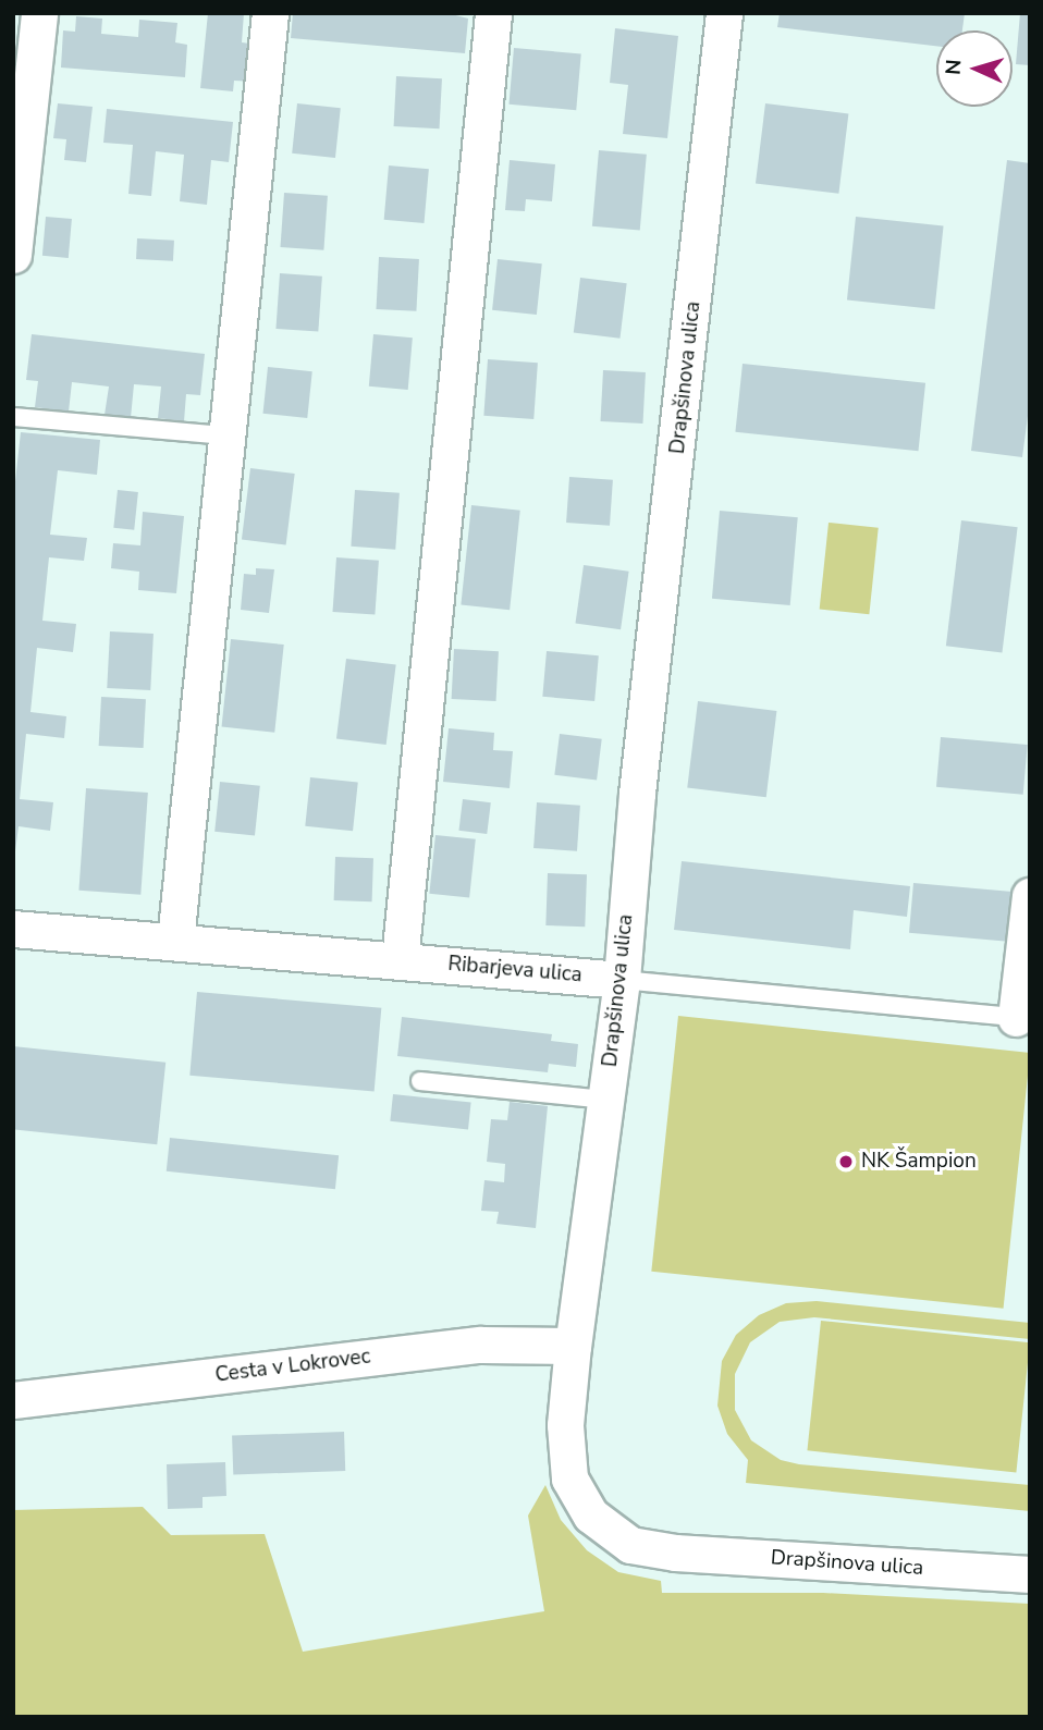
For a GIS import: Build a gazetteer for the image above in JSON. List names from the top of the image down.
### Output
{
  "streets": {
    "street": ["Drapšinova ulica", "Ribarjeva ulica", "Cesta v Lokrovec"]
  },
  "crossings": [
    ["Drapšinova ulica", "Ribarjeva ulica"],
    ["Drapšinova ulica", "Cesta v Lokrovec"]
  ],
  "places": ["NK Šampion"],
  "north": "left"
}
